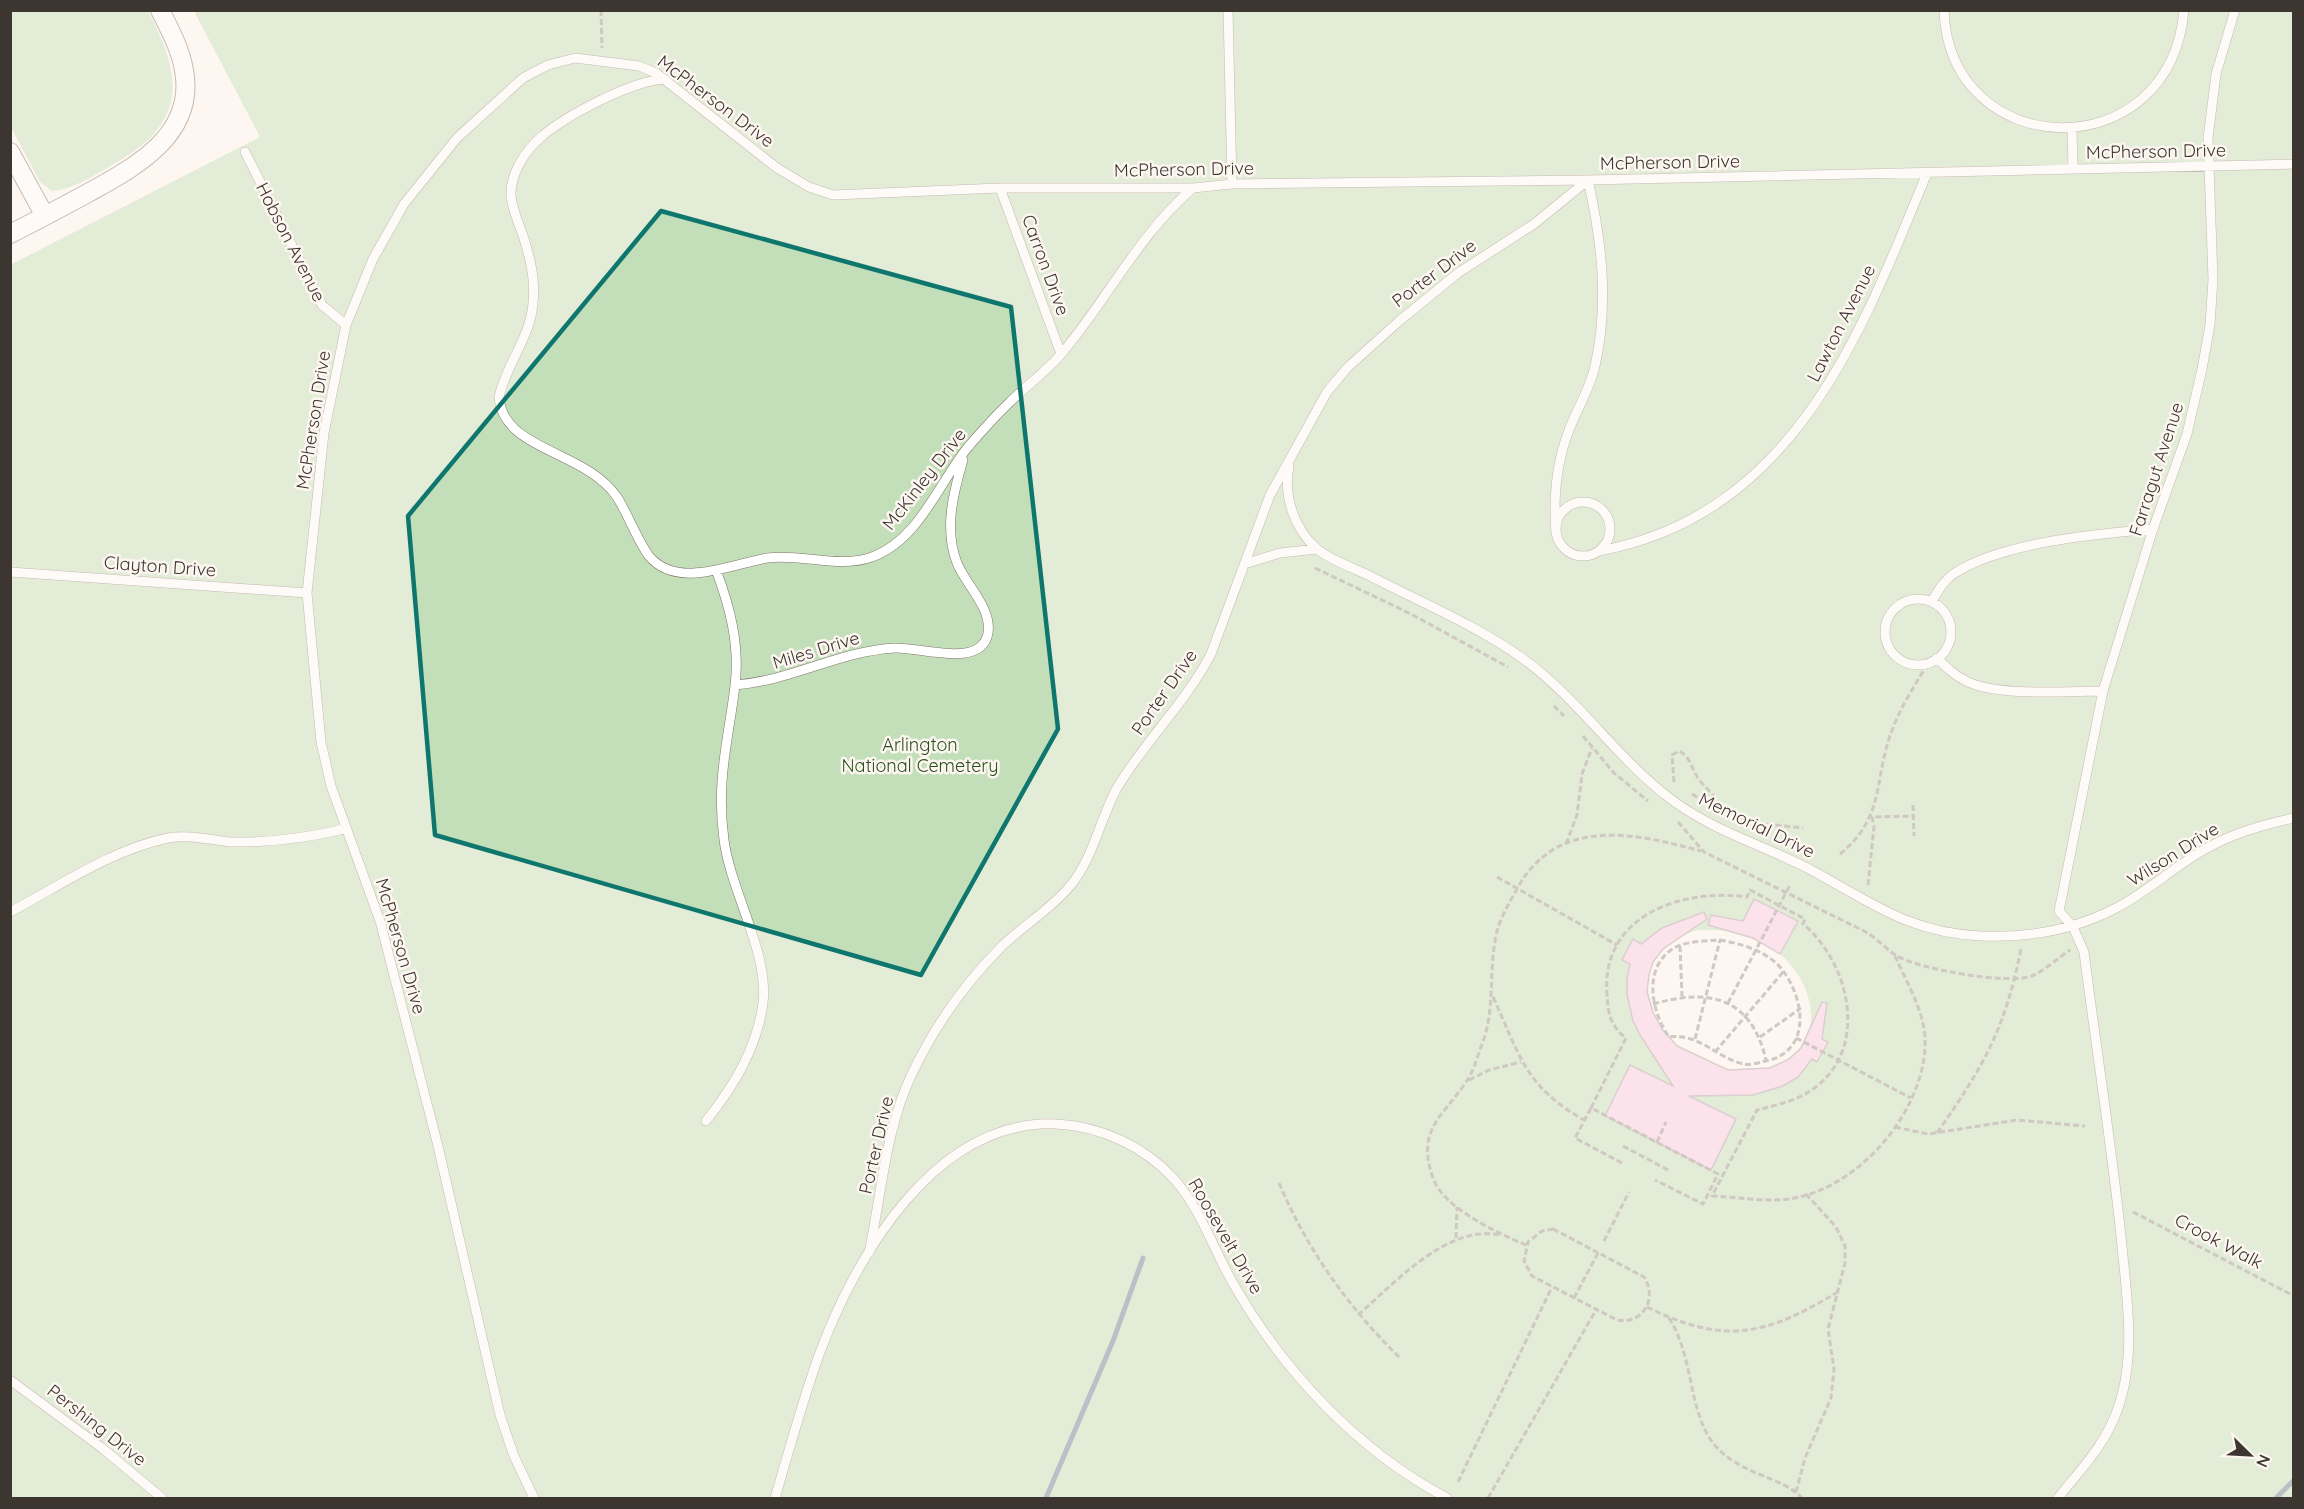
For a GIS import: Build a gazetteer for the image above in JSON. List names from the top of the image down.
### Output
{
  "streets": {
    "lane": [
      "McPherson Drive",
      "Hobson Avenue",
      "Carron Drive",
      "Porter Drive",
      "Lawton Avenue",
      "Farragut Avenue",
      "McKinley Drive",
      "Clayton Drive",
      "Miles Drive",
      "Memorial Drive",
      "Wilson Drive",
      "Roosevelt Drive",
      "Pershing Drive"
    ],
    "path": ["Crook Walk"]
  },
  "crossings": [
    ["McPherson Drive", "Hobson Avenue"],
    ["McPherson Drive", "Carron Drive"],
    ["McPherson Drive", "Porter Drive"],
    ["McPherson Drive", "Lawton Avenue"],
    ["McPherson Drive", "Farragut Avenue"],
    ["McPherson Drive", "McKinley Drive"],
    ["McPherson Drive", "Clayton Drive"],
    ["Carron Drive", "McKinley Drive"],
    ["Porter Drive", "Roosevelt Drive"],
    ["Farragut Avenue", "Memorial Drive"],
    ["Farragut Avenue", "Wilson Drive"],
    ["McKinley Drive", "Miles Drive"],
    ["Memorial Drive", "Wilson Drive"]
  ],
  "parks": ["Arlington National Cemetery"],
  "north": "bottom right"
}
